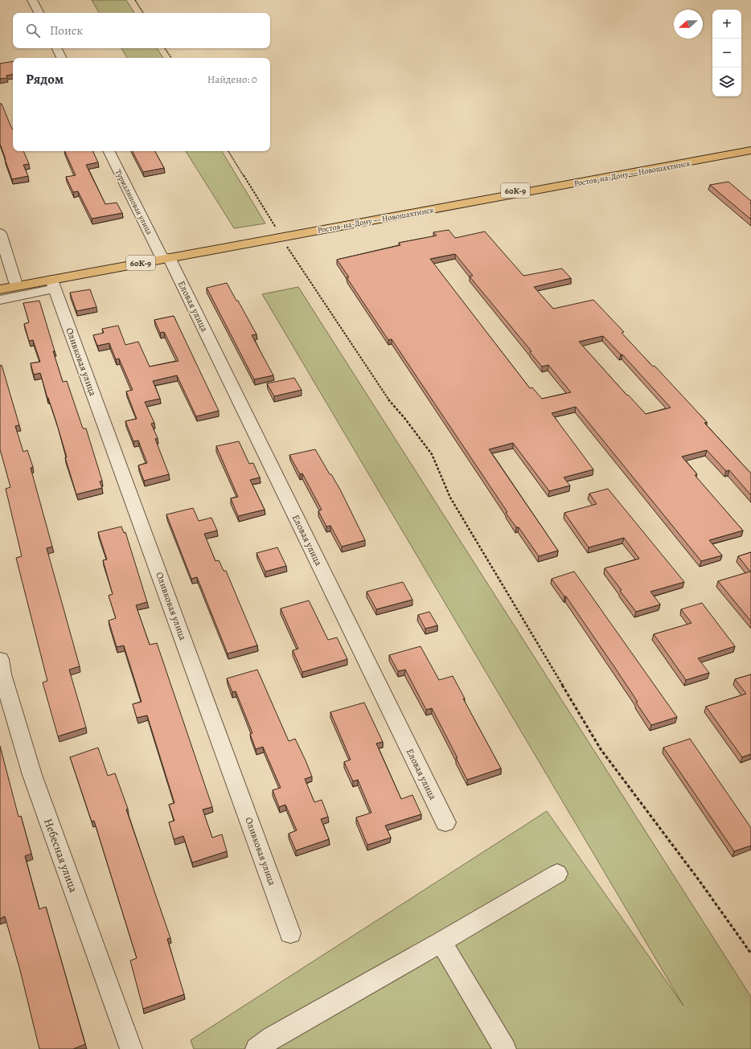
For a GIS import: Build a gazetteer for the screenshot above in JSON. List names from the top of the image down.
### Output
{
  "streets": {
    "main road": ["Ростов-на-Дону — Новошахтинск", "60К-9"],
    "street": [
      "Турмалиновая улица",
      "Еловая улица",
      "Оливковая улица",
      "Небесная улица"
    ]
  },
  "crossings": [
    ["Ростов-на-Дону — Новошахтинск", "Турмалиновая улица"],
    ["Ростов-на-Дону — Новошахтинск", "Еловая улица"],
    ["Ростов-на-Дону — Новошахтинск", "Оливковая улица"],
    ["Турмалиновая улица", "Еловая улица"]
  ],
  "north": "left",
  "page": {
    "map_buttons": ["+", "−"],
    "search": "Поиск",
    "heading": ["Рядом", "Найдено: 0"]
  }
}
